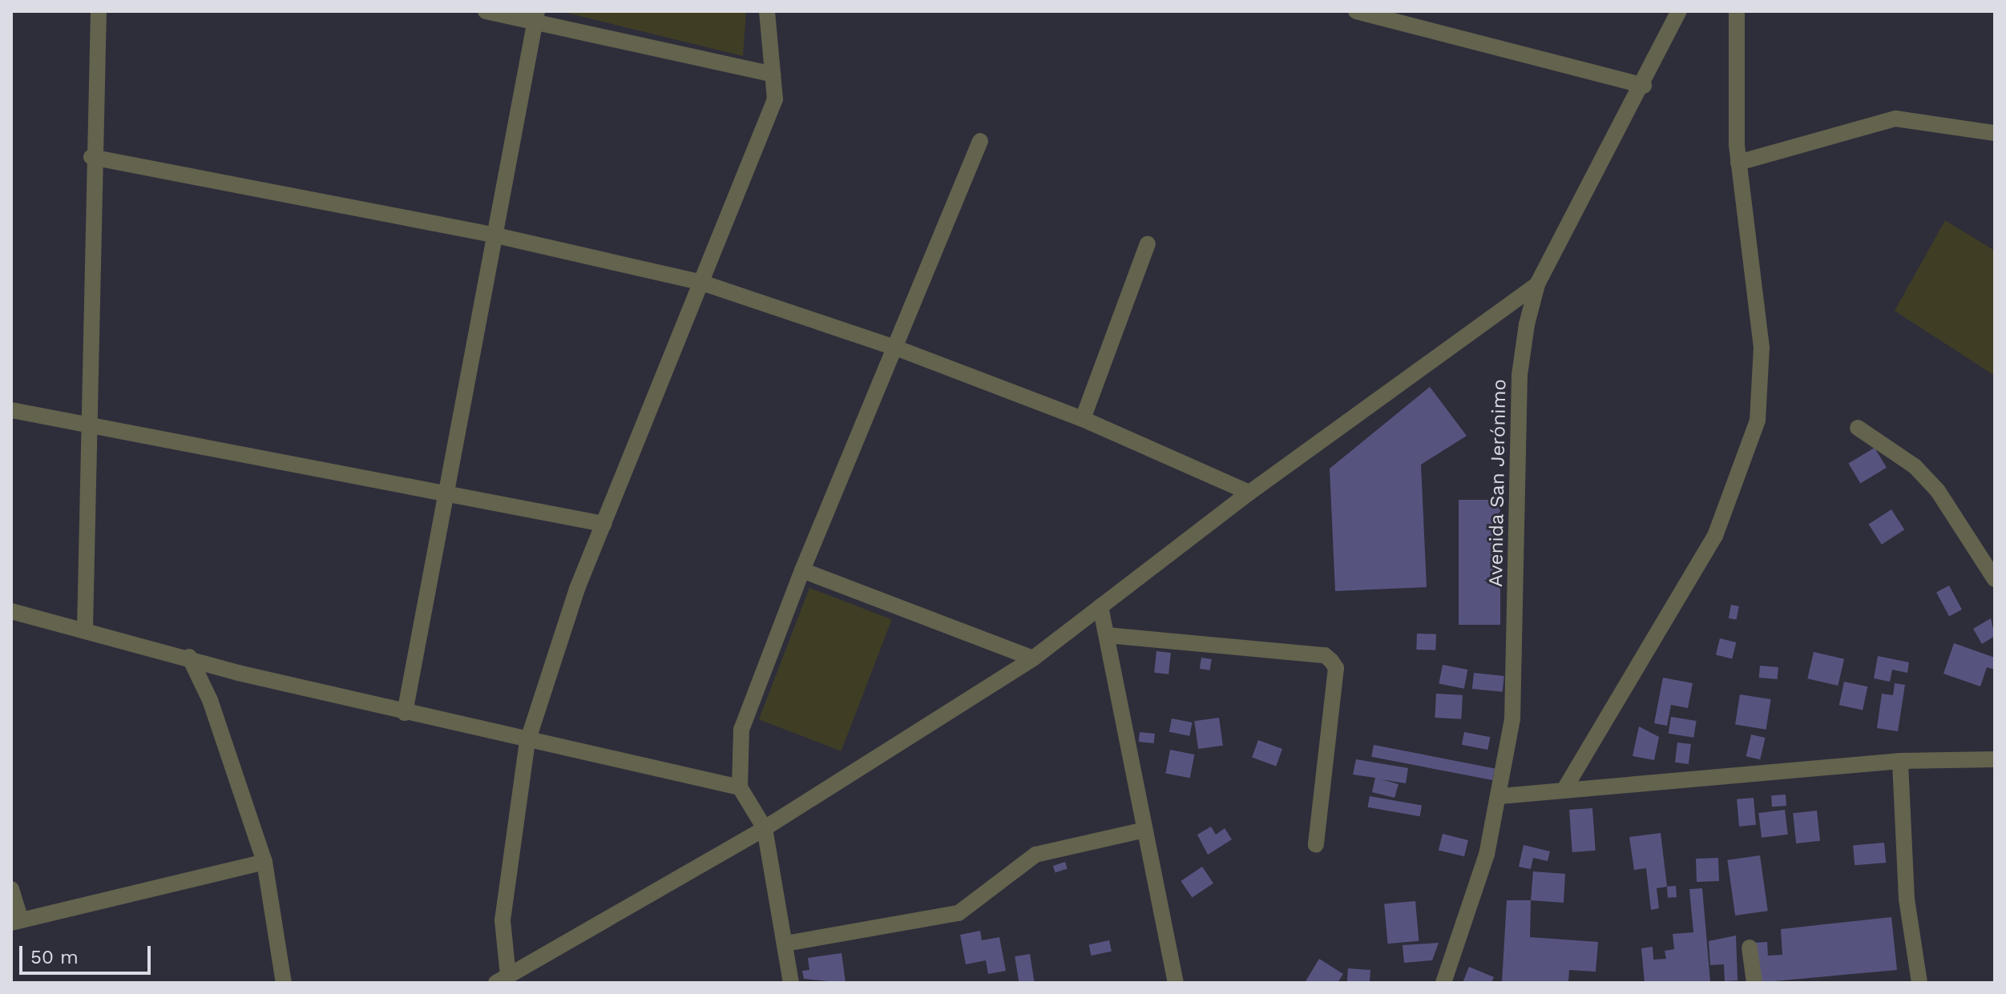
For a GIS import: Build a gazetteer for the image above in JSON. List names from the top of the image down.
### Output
{
  "streets": {
    "street": ["Avenida San Jerónimo"]
  },
  "scale_bar": "50 m"
}
